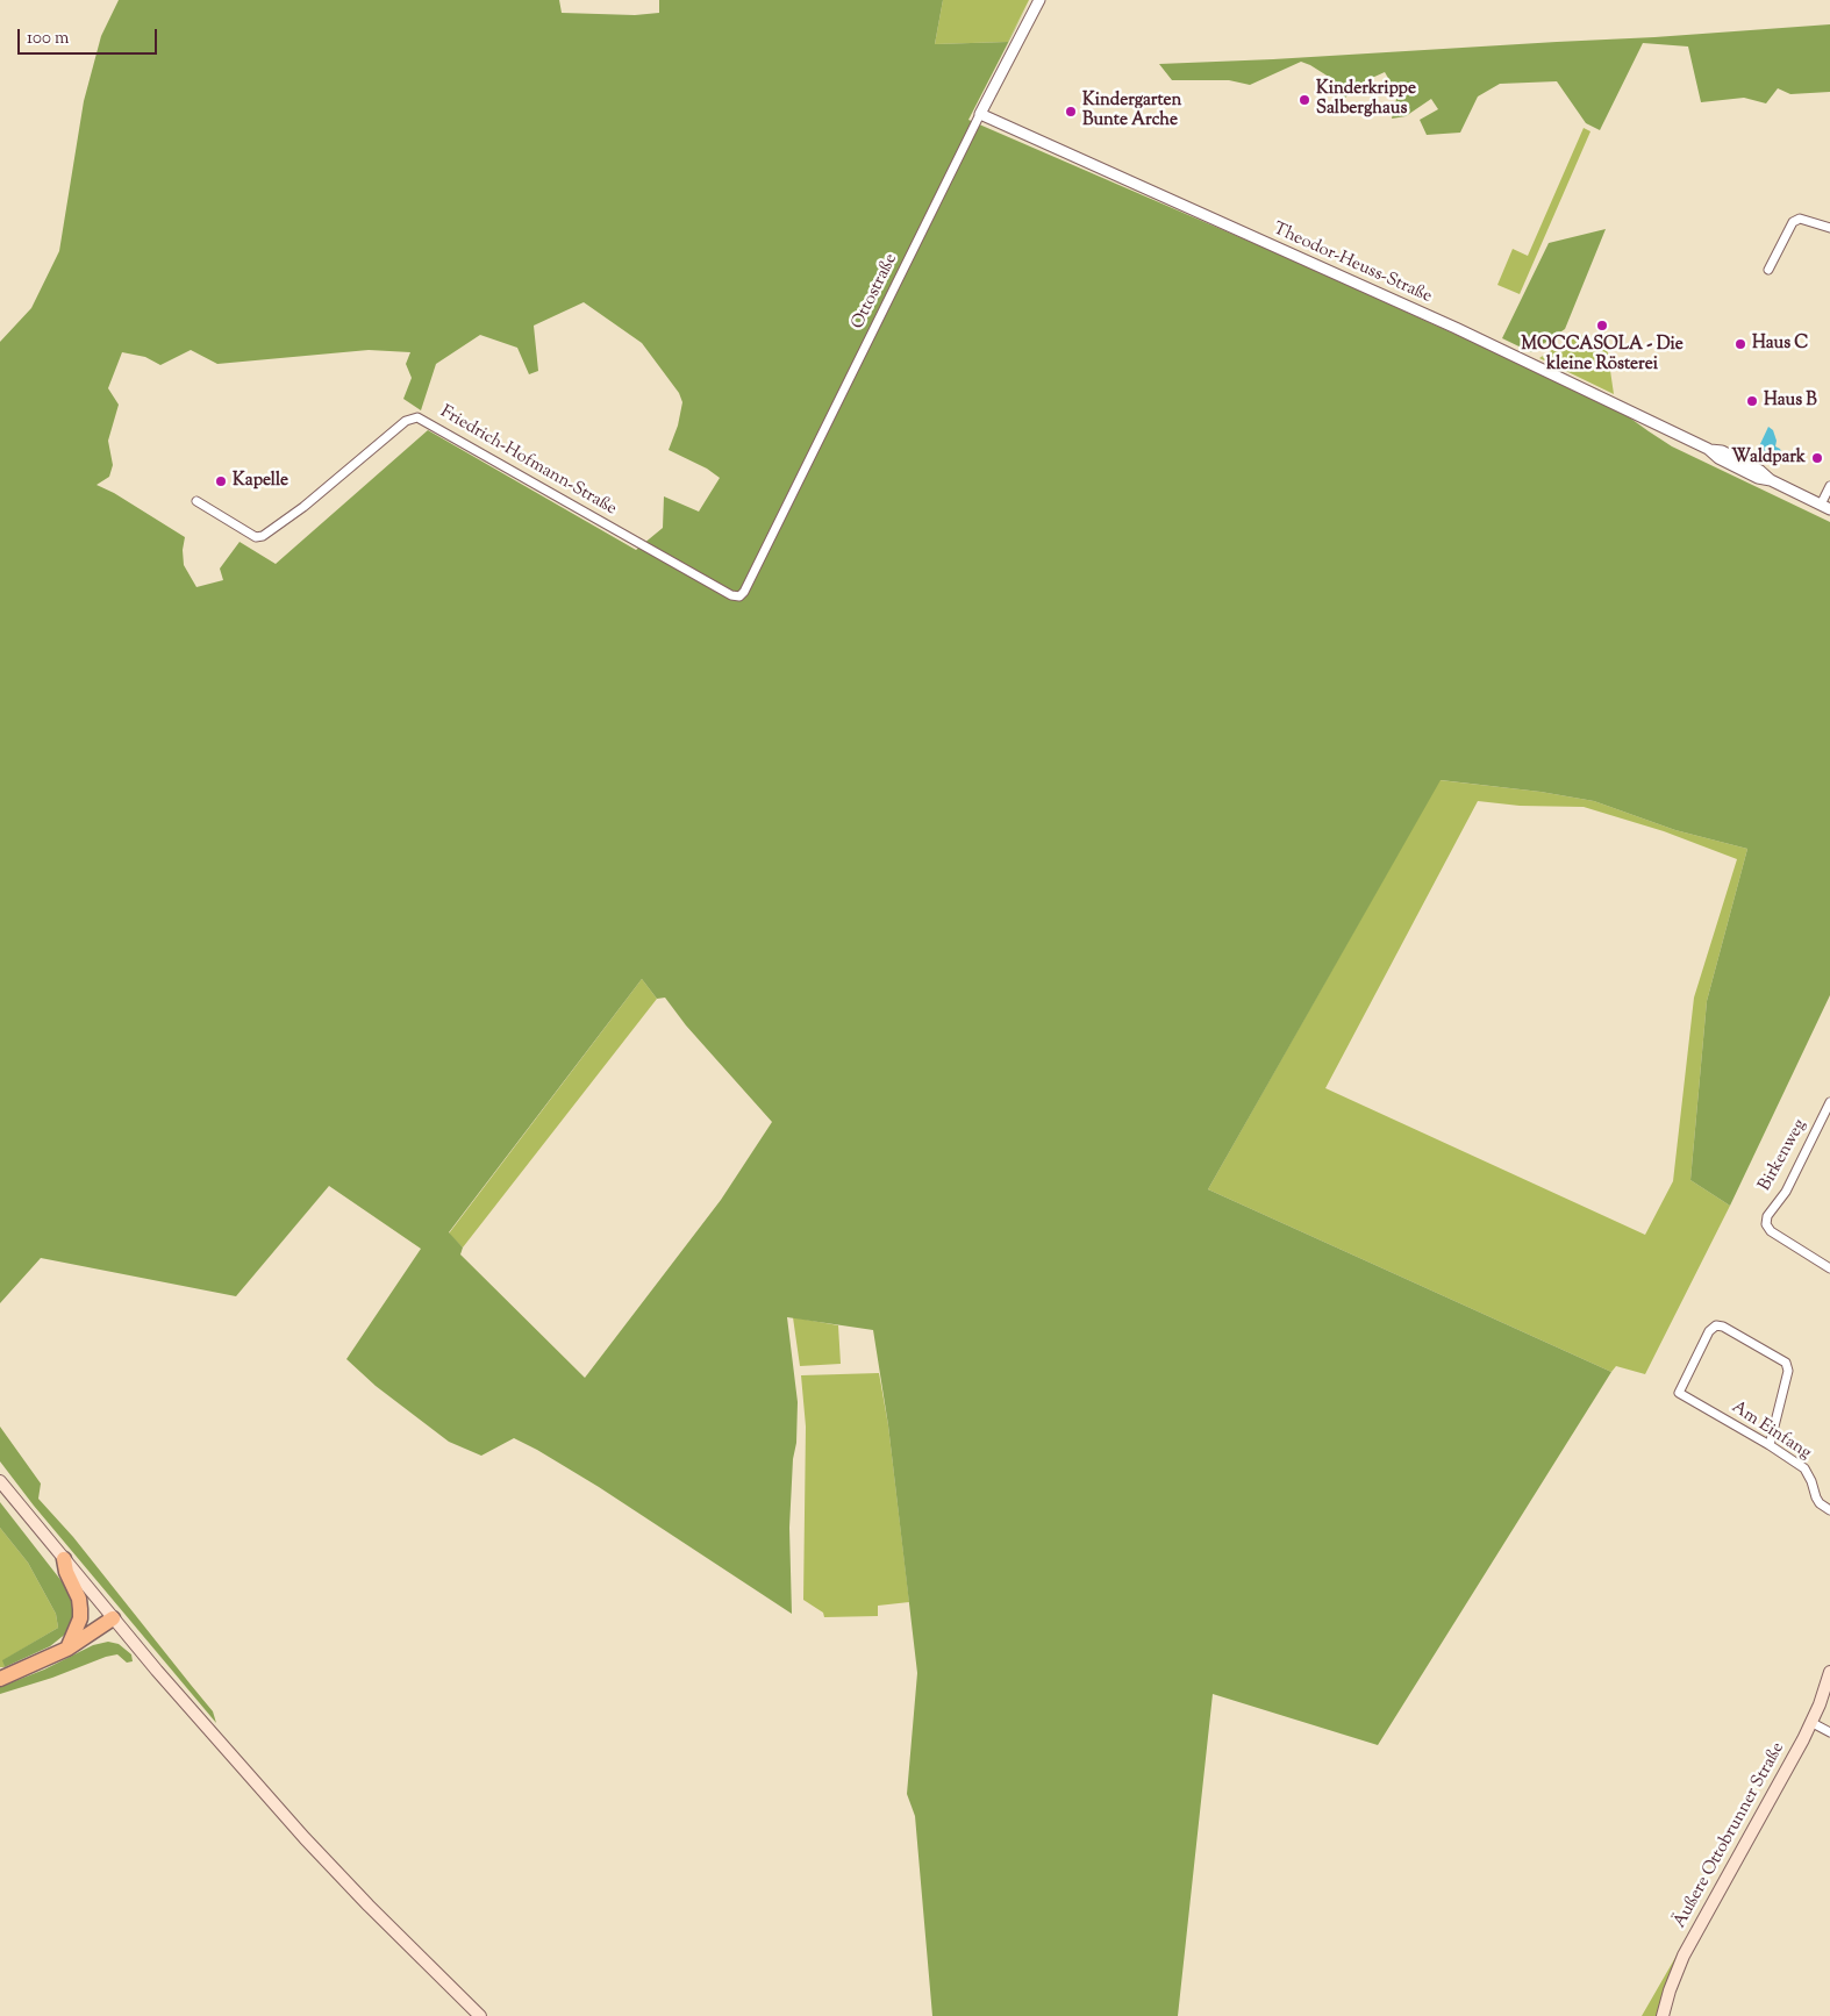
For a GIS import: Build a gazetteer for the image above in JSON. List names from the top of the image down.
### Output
{
  "streets": {
    "main road": ["Äußere Ottobrunner Straße"],
    "street": [
      "Theodor-Heuss-Straße",
      "Ottostraße",
      "Friedrich-Hofmann-Straße",
      "Birkenweg",
      "Am Einfang"
    ]
  },
  "crossings": [
    ["Theodor-Heuss-Straße", "Ottostraße"],
    ["Ottostraße", "Friedrich-Hofmann-Straße"]
  ],
  "places": [
    "Kinderkrippe Salberghaus",
    "Kindergarten Bunte Arche",
    "MOCCASOLA - Die kleine Rösterei",
    "Haus C",
    "Haus B",
    "Waldpark",
    "Kapelle"
  ],
  "scale_bar": "100 m"
}
